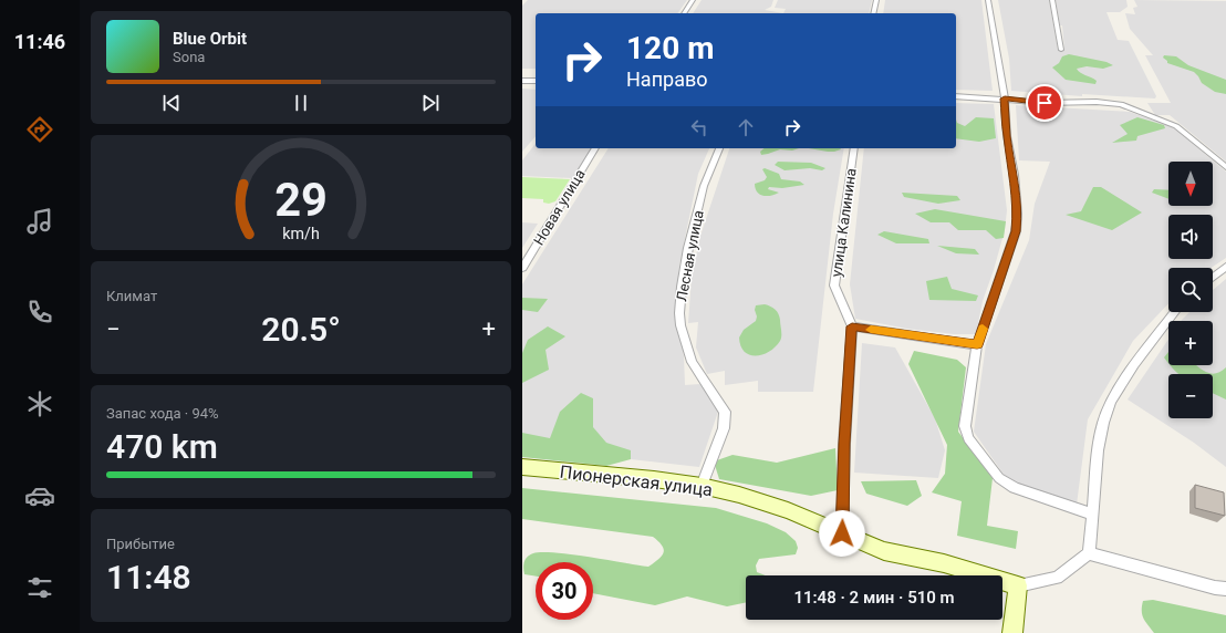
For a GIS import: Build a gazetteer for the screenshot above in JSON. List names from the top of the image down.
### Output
{
  "streets": {
    "street": [
      "Новая улица",
      "улица Калинина",
      "Лесная улица",
      "Пионерская улица"
    ]
  },
  "crossings": [
    ["улица Калинина", "Пионерская улица"],
    ["Лесная улица", "Пионерская улица"]
  ],
  "north": "bottom",
  "page": {
    "tabs": "11:46",
    "turn": ["120 m", "Направо"],
    "song": ["Blue Orbit", "Sona"],
    "map_buttons": ["+", "−"],
    "tile": [
      "Климат",
      ["Запас хода · 94%", "470 km"],
      ["Прибытие", "11:48"]
    ],
    "heat": ["−", "20.5°", "+"],
    "limit": "30",
    "trip": "11:48 · 2 мин · 510 m",
    "gauge": ["29", "km/h"]
  }
}
